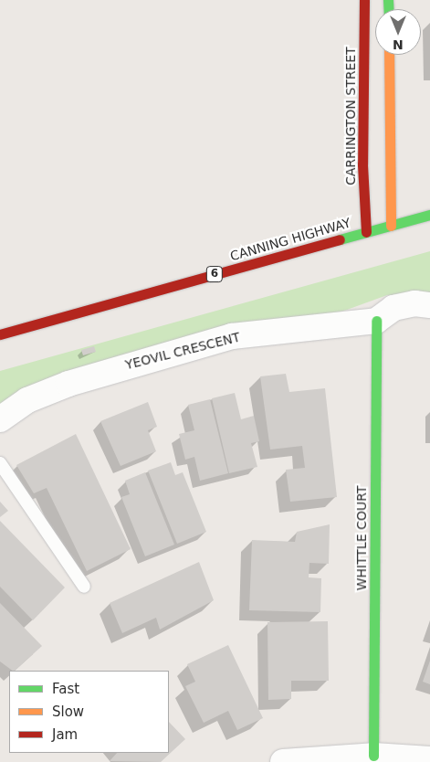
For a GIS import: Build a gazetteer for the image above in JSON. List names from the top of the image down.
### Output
{
  "streets": {
    "main road": [
      "CARRINGTON STREET",
      "CANNING HIGHWAY",
      "6",
      "WHITTLE COURT"
    ],
    "street": ["YEOVIL CRESCENT"]
  },
  "crossings": [
    ["CARRINGTON STREET", "CANNING HIGHWAY"],
    ["YEOVIL CRESCENT", "WHITTLE COURT"]
  ],
  "legend": ["Fast", "Slow", "Jam"],
  "north": "bottom"
}
